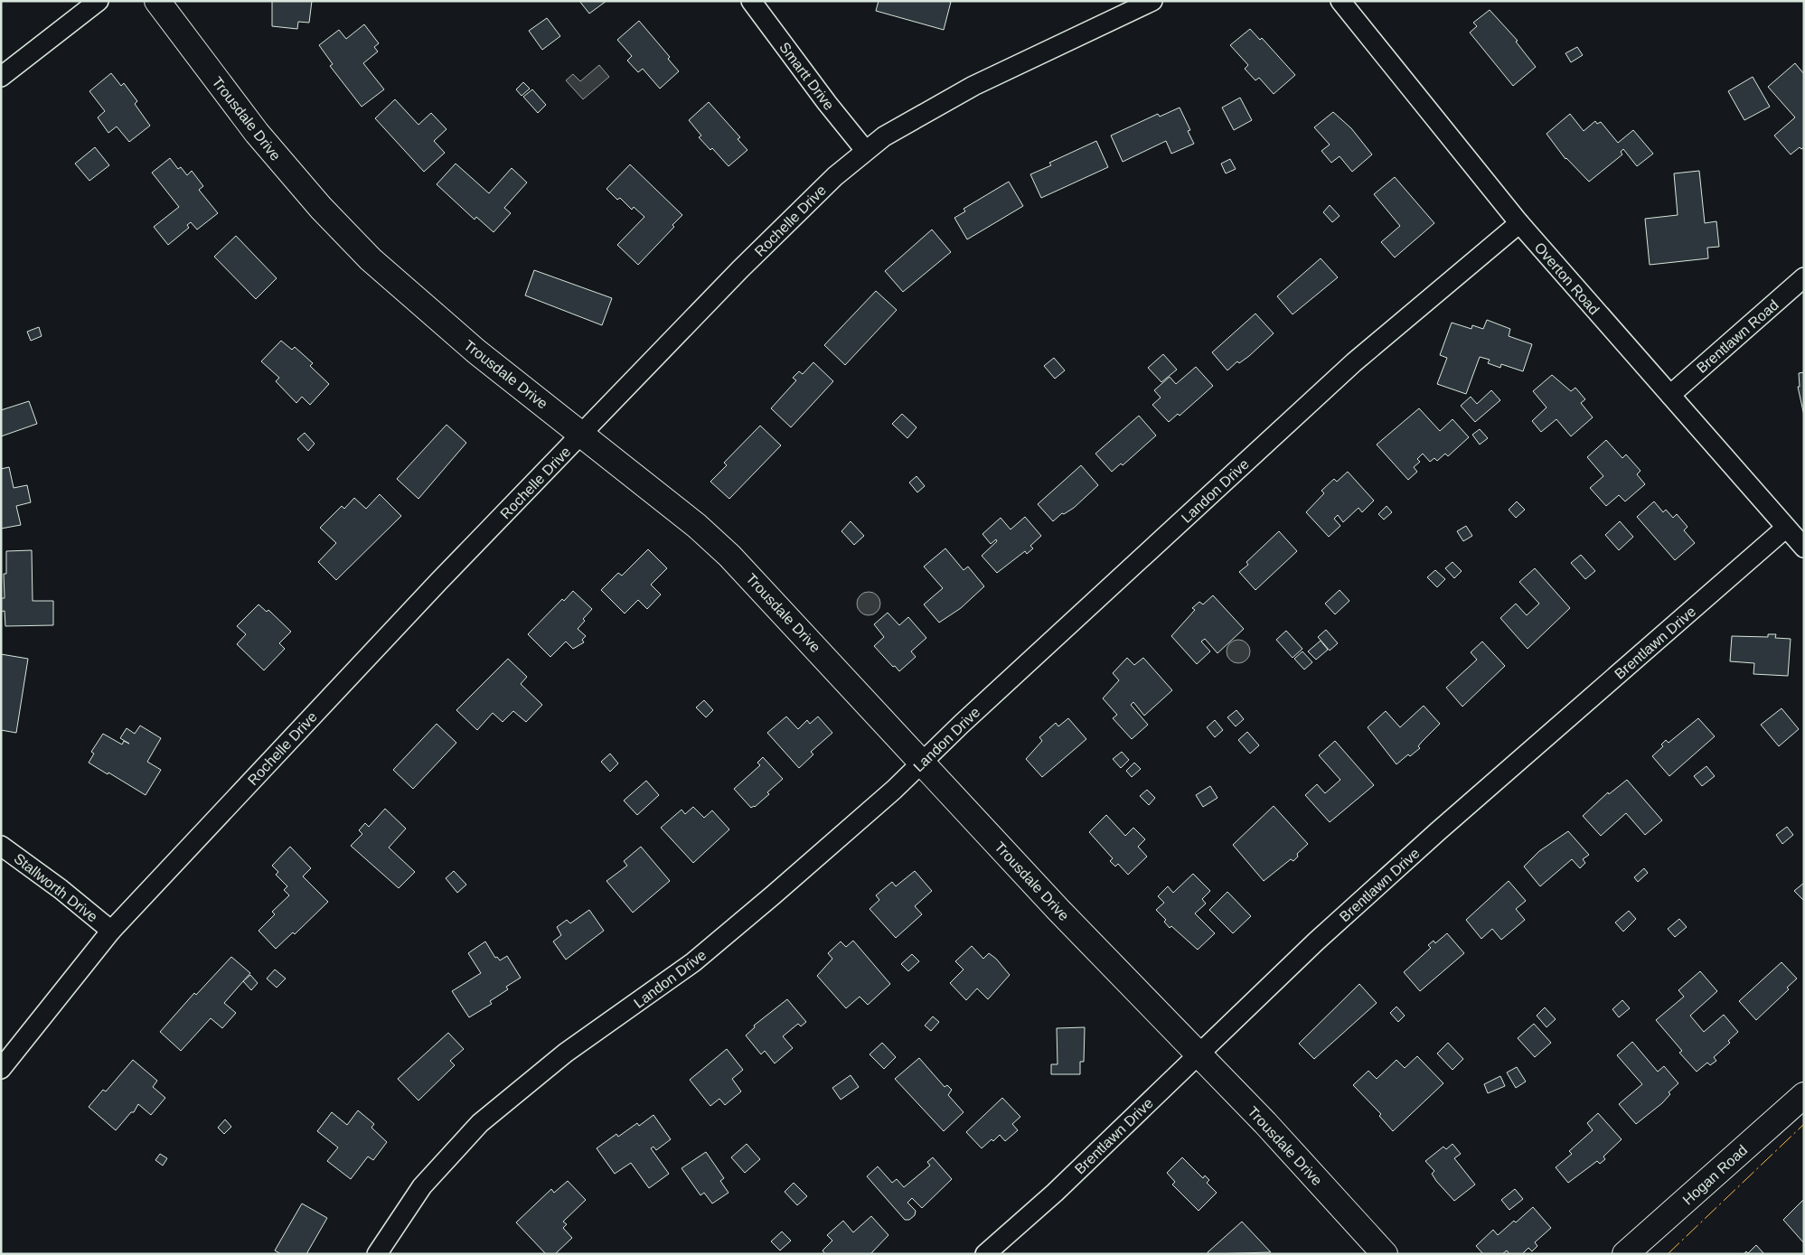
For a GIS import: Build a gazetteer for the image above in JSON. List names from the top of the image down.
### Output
{
  "streets": {
    "street": [
      "Smartt Drive",
      "Trousdale Drive",
      "Rochelle Drive",
      "Overton Road",
      "Brentlawn Road",
      "Landon Drive",
      "Brentlawn Drive",
      "Stallworth Drive",
      "Hogan Road"
    ]
  },
  "crossings": [
    ["Smartt Drive", "Rochelle Drive"],
    ["Trousdale Drive", "Rochelle Drive"],
    ["Trousdale Drive", "Landon Drive"],
    ["Trousdale Drive", "Brentlawn Drive"],
    ["Rochelle Drive", "Stallworth Drive"],
    ["Overton Road", "Brentlawn Road"],
    ["Overton Road", "Landon Drive"],
    ["Overton Road", "Brentlawn Drive"]
  ]
}
